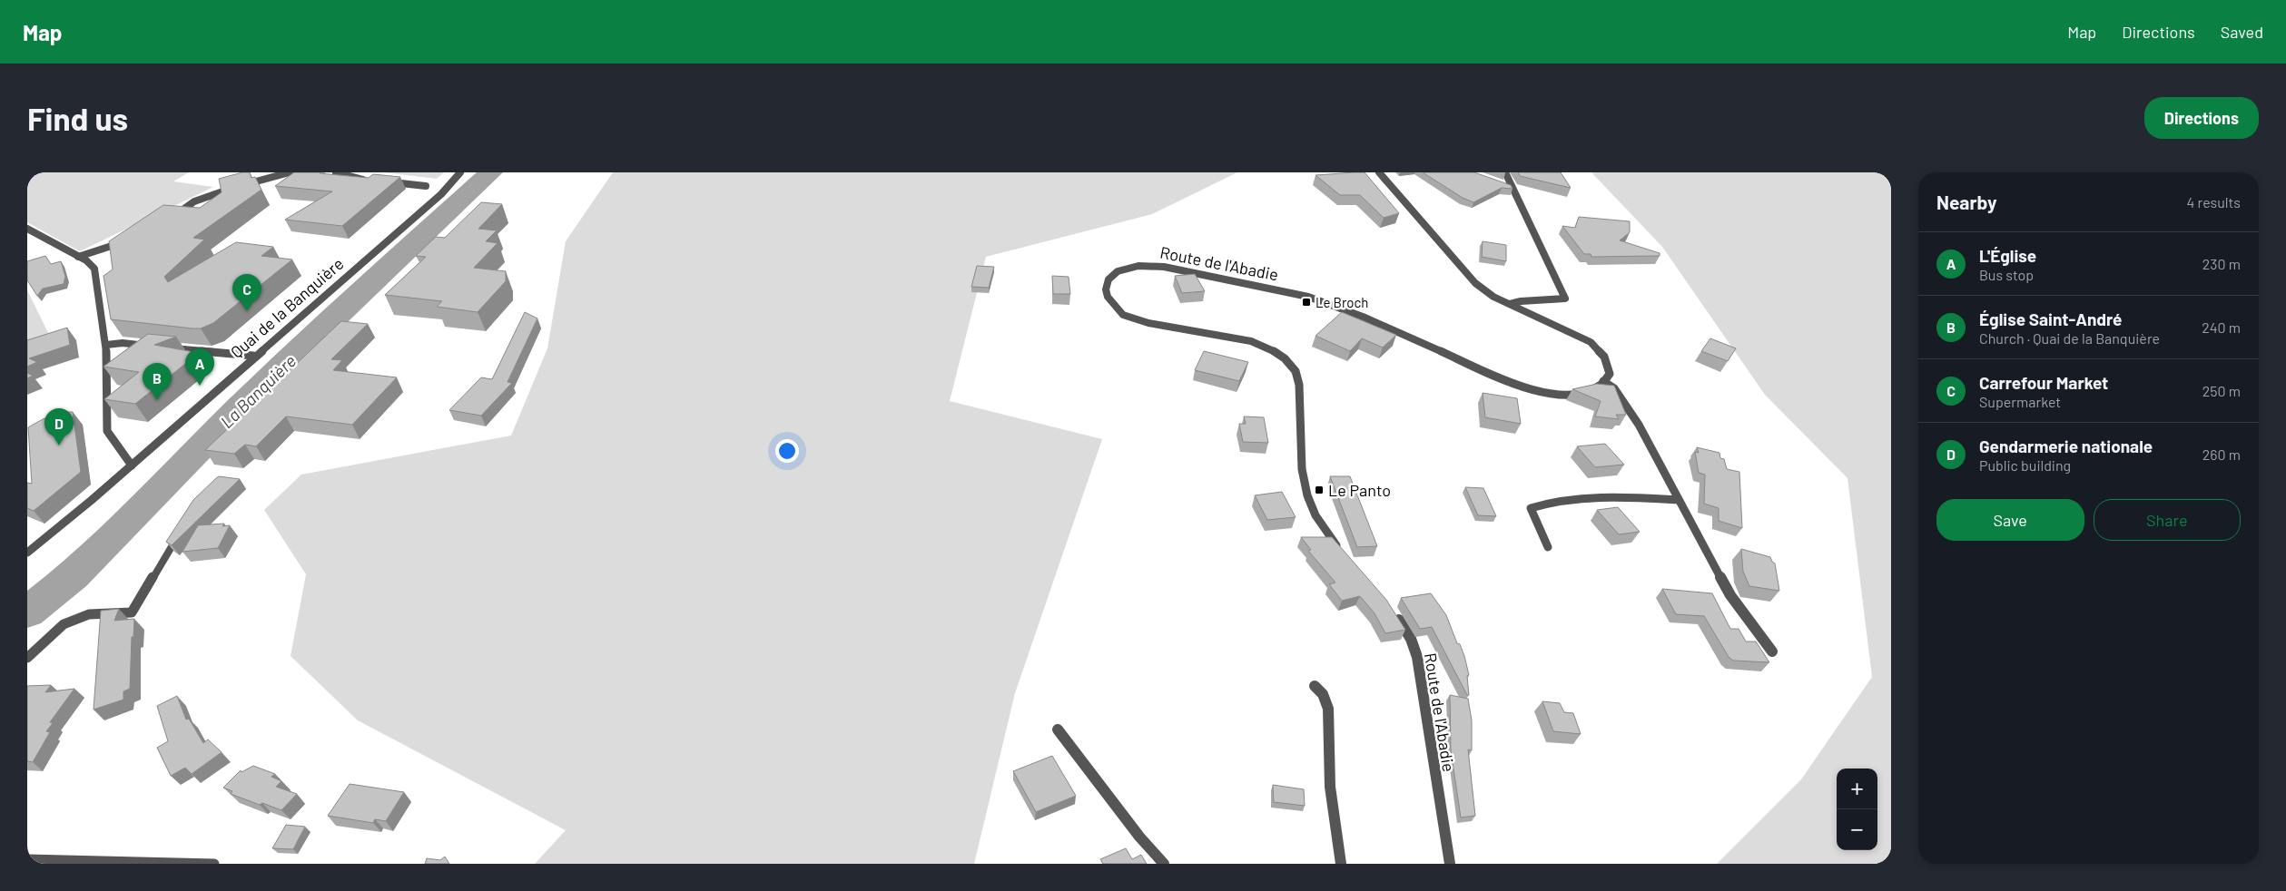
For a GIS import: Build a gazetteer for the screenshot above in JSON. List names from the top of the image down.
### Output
{
  "streets": {
    "street": ["Route de l'Abadie", "Quai de la Banquière"]
  },
  "water": ["La Banquière"],
  "places": {
    "transit": ["Le Broch", "Le Panto"]
  },
  "page": {
    "header": "Map",
    "nav": ["Map", "Directions", "Saved"],
    "buttons": [
      "Directions",
      ["Save", "Share"]
    ],
    "title": "Find us",
    "heading": ["Nearby", "4 results"],
    "list": [
      {
        "mark": "A",
        "name": "L'Église",
        "note": "Bus stop",
        "value": "230 m"
      },
      {
        "mark": "B",
        "name": "Église Saint-André",
        "note": "Church · Quai de la Banquière",
        "value": "240 m"
      },
      {
        "mark": "C",
        "name": "Carrefour Market",
        "note": "Supermarket",
        "value": "250 m"
      },
      {
        "mark": "D",
        "name": "Gendarmerie nationale",
        "note": "Public building",
        "value": "260 m"
      }
    ],
    "pins": [
      "C",
      "A",
      "B",
      "D"
    ],
    "map_buttons": ["+", "−"]
  }
}
